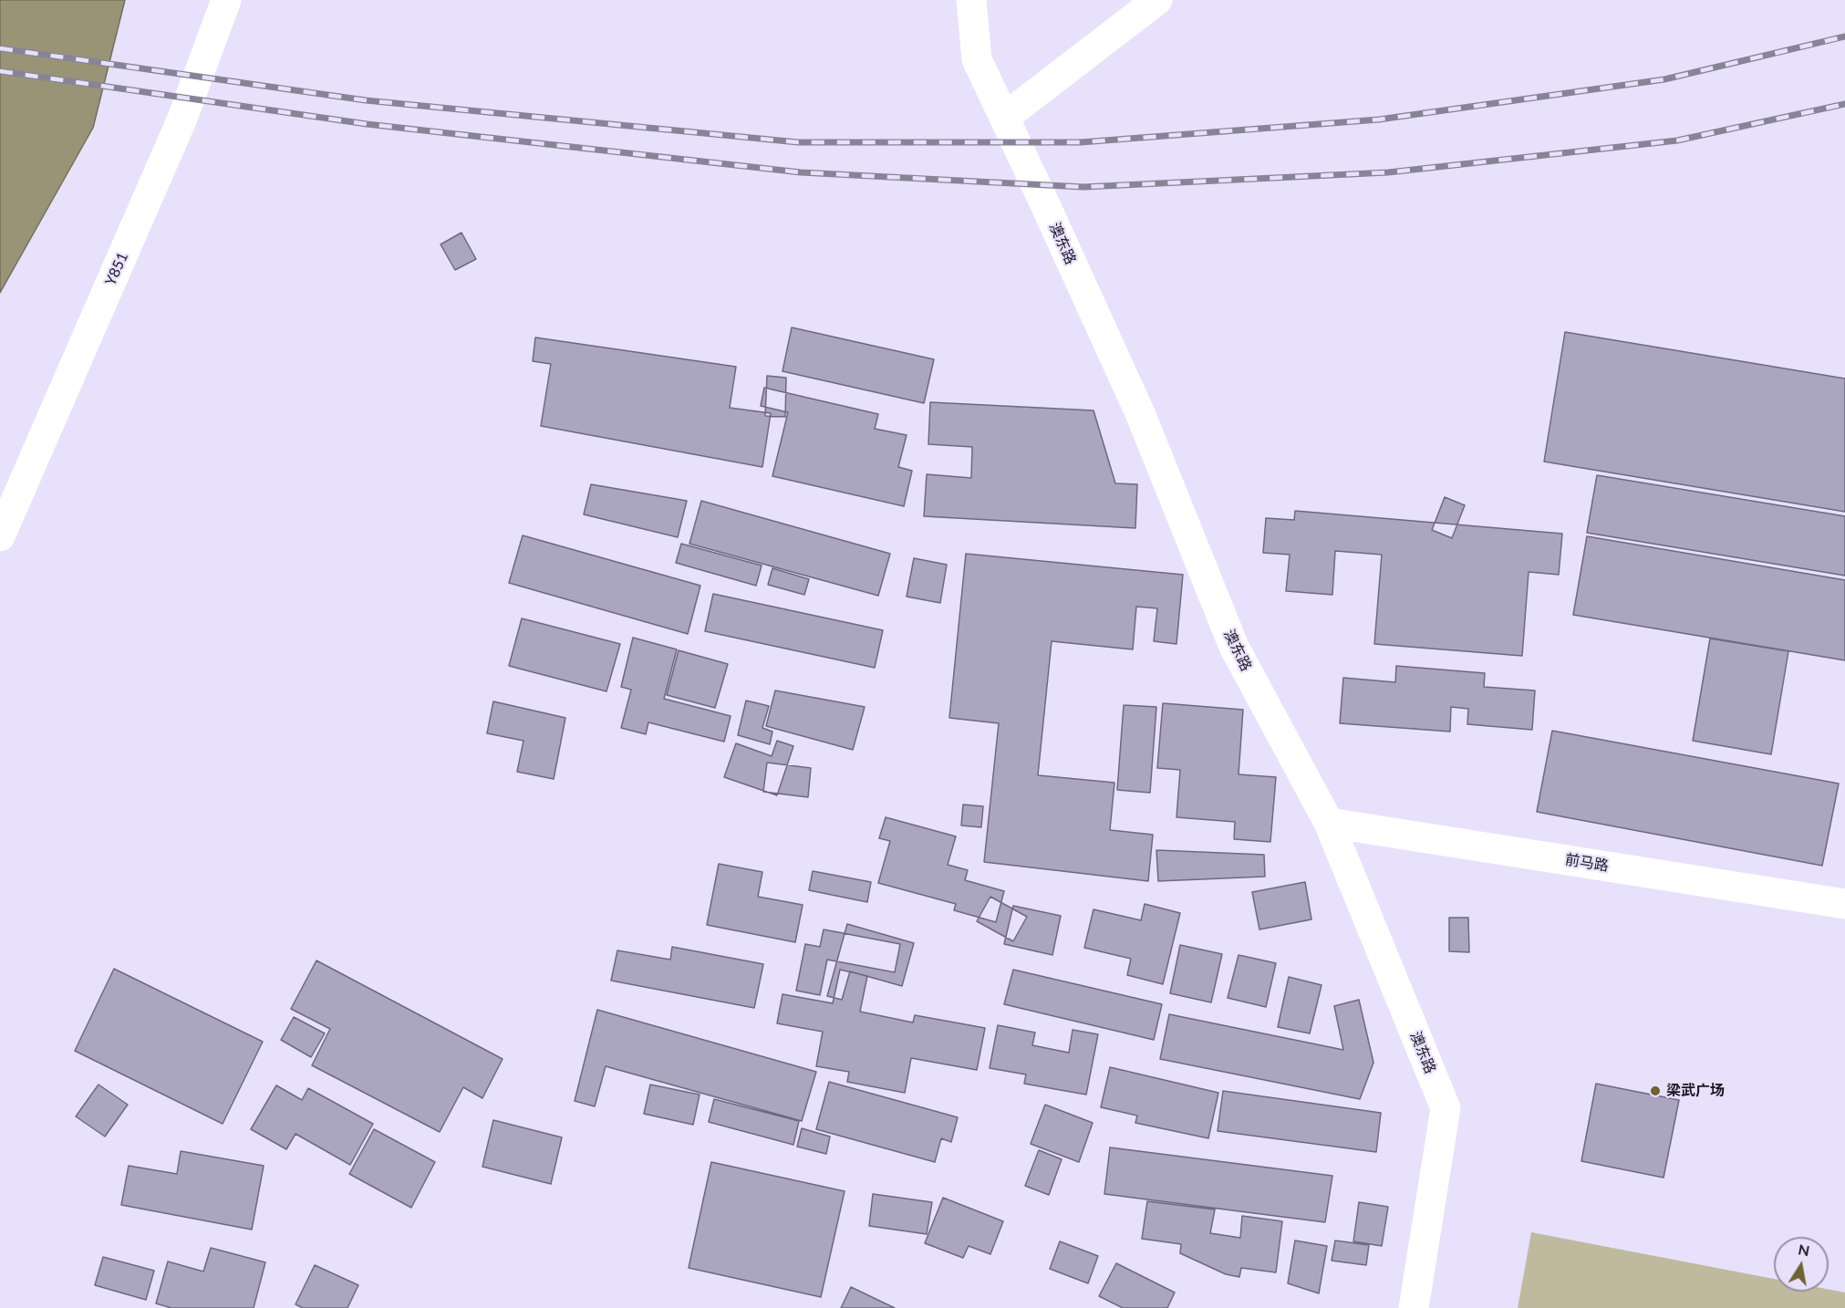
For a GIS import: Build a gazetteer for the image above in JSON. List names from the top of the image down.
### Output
{
  "streets": {
    "street": ["澳东路", "Y851", "前马路"]
  },
  "crossings": [
    ["澳东路", "前马路"]
  ],
  "places": ["梁武广场"],
  "north": "top"
}
